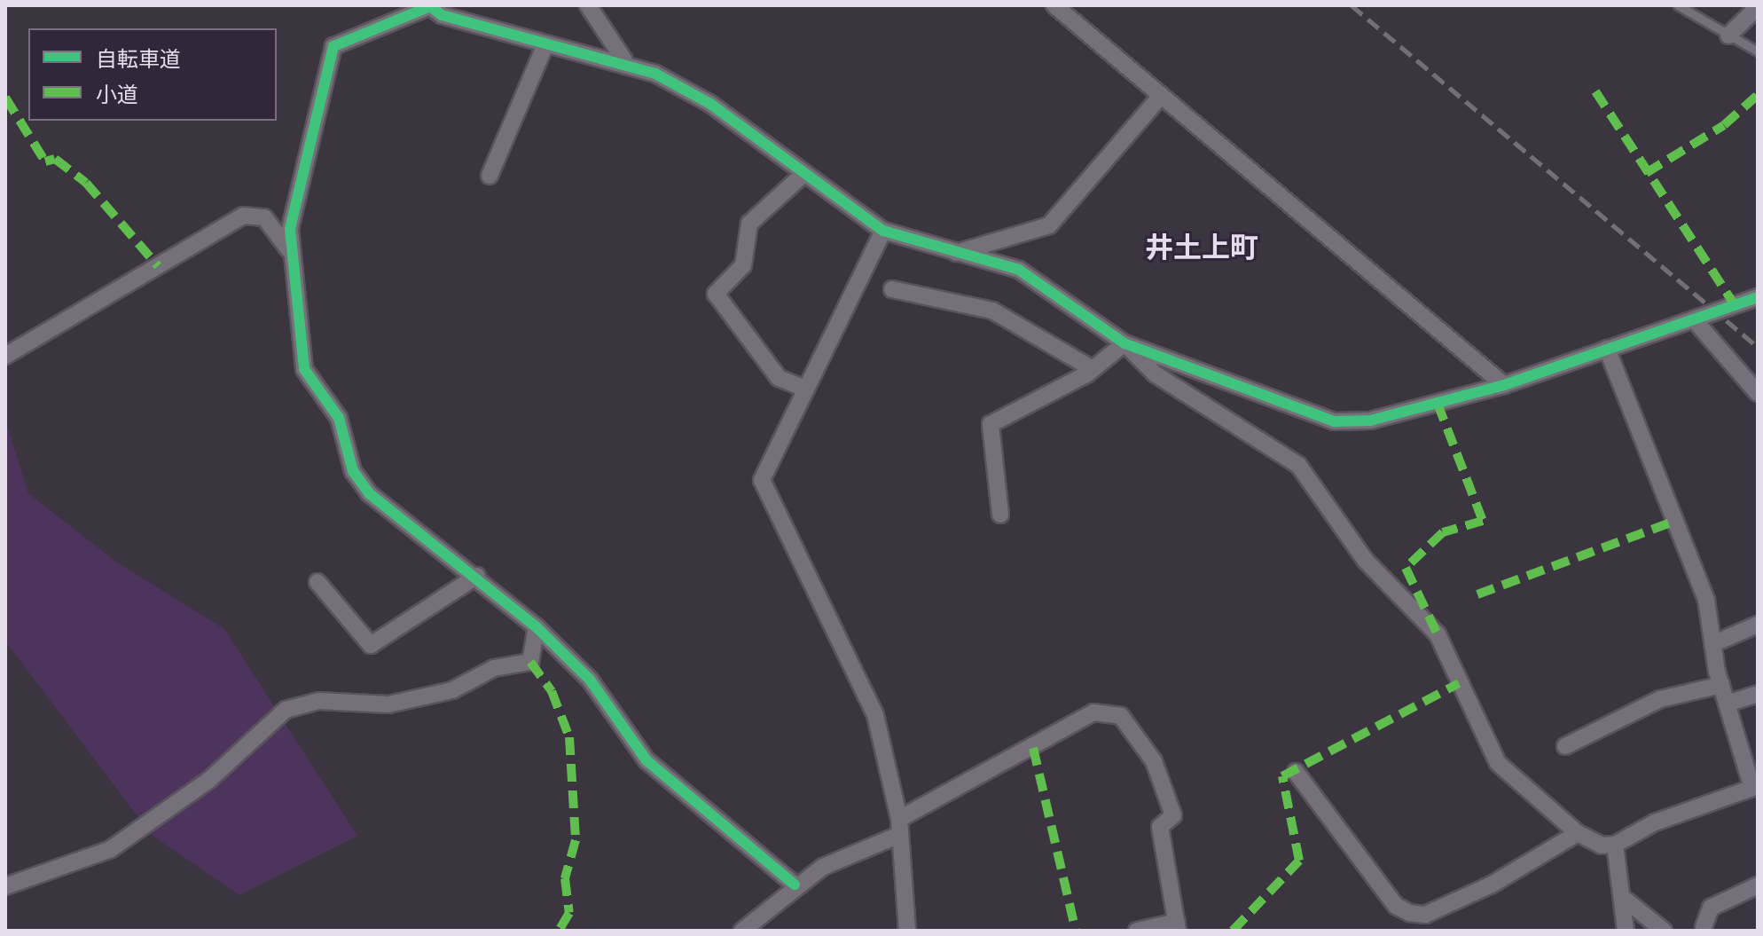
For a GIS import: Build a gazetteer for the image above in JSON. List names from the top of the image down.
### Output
{
  "districts": ["井土上町"],
  "legend": ["自転車道", "小道"]
}
